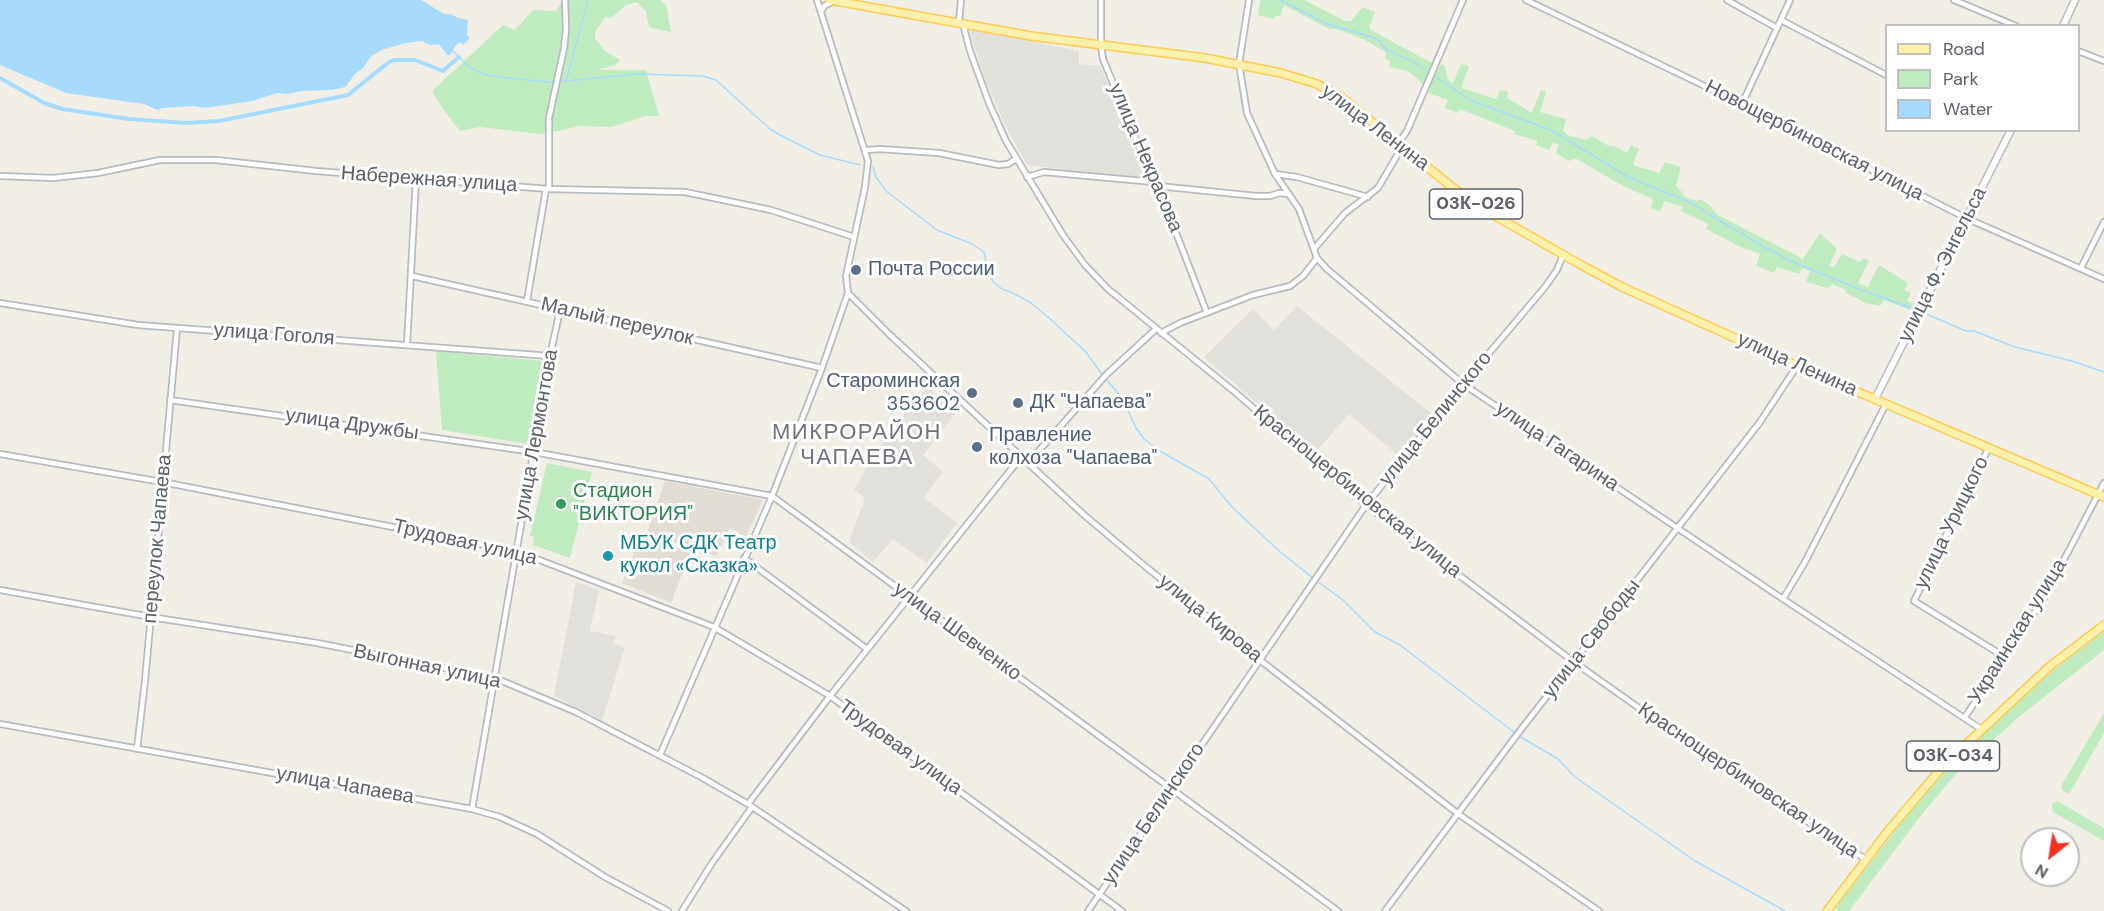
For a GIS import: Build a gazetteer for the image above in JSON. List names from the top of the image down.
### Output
{
  "streets": {
    "main road": [
      "улица Ленина",
      "03К-026",
      "улица Ф. Энгельса",
      "03К-034"
    ],
    "street": [
      "Новощербиновская улица",
      "улица Некрасова",
      "Набережная улица",
      "Малый переулок",
      "улица Гоголя",
      "улица Белинского",
      "улица Дружбы",
      "улица Лермонтова",
      "улица Гагарина",
      "Краснощербиновская улица",
      "улица Урицкого",
      "переулок Чапаева",
      "Трудовая улица",
      "улица Кирова",
      "улица Шевченко",
      "Украинская улица",
      "улица Свободы",
      "Выгонная улица",
      "улица Чапаева"
    ]
  },
  "crossings": [
    ["улица Ленина", "улица Некрасова"],
    ["улица Ленина", "улица Ф. Энгельса"],
    ["улица Ленина", "улица Белинского"],
    ["улица Ленина", "улица Гагарина"],
    ["улица Ленина", "Краснощербиновская улица"],
    ["улица Ленина", "улица Урицкого"],
    ["улица Ленина", "Украинская улица"],
    ["улица Ленина", "улица Свободы"],
    ["Новощербиновская улица", "улица Ф. Энгельса"],
    ["Малый переулок", "улица Лермонтова"],
    ["улица Гоголя", "улица Лермонтова"],
    ["улица Гоголя", "переулок Чапаева"],
    ["улица Белинского", "улица Гагарина"],
    ["улица Белинского", "Краснощербиновская улица"],
    ["улица Белинского", "Трудовая улица"],
    ["улица Белинского", "улица Кирова"],
    ["улица Белинского", "улица Шевченко"],
    ["улица Дружбы", "улица Лермонтова"],
    ["улица Дружбы", "переулок Чапаева"],
    ["улица Дружбы", "улица Шевченко"],
    ["улица Лермонтова", "Трудовая улица"],
    ["улица Лермонтова", "улица Шевченко"],
    ["улица Лермонтова", "Выгонная улица"],
    ["улица Лермонтова", "улица Чапаева"],
    ["улица Гагарина", "Украинская улица"],
    ["улица Гагарина", "улица Свободы"],
    ["улица Гагарина", "03К-034"],
    ["Краснощербиновская улица", "улица Свободы"],
    ["Краснощербиновская улица", "03К-034"],
    ["улица Урицкого", "Украинская улица"],
    ["переулок Чапаева", "Трудовая улица"],
    ["переулок Чапаева", "Выгонная улица"],
    ["переулок Чапаева", "улица Чапаева"],
    ["улица Кирова", "улица Свободы"]
  ],
  "districts": ["МИКРОРАЙОН ЧАПАЕВА"],
  "places": [
    "Почта России",
    "Староминская 353602",
    "ДК \"Чапаева\"",
    "Правление колхоза \"Чапаева\"",
    "Стадион \"ВИКТОРИЯ\"",
    "МБУК СДК Театр кукол «Сказка»"
  ],
  "legend": ["Road", "Park", "Water"],
  "north": "bottom left"
}
